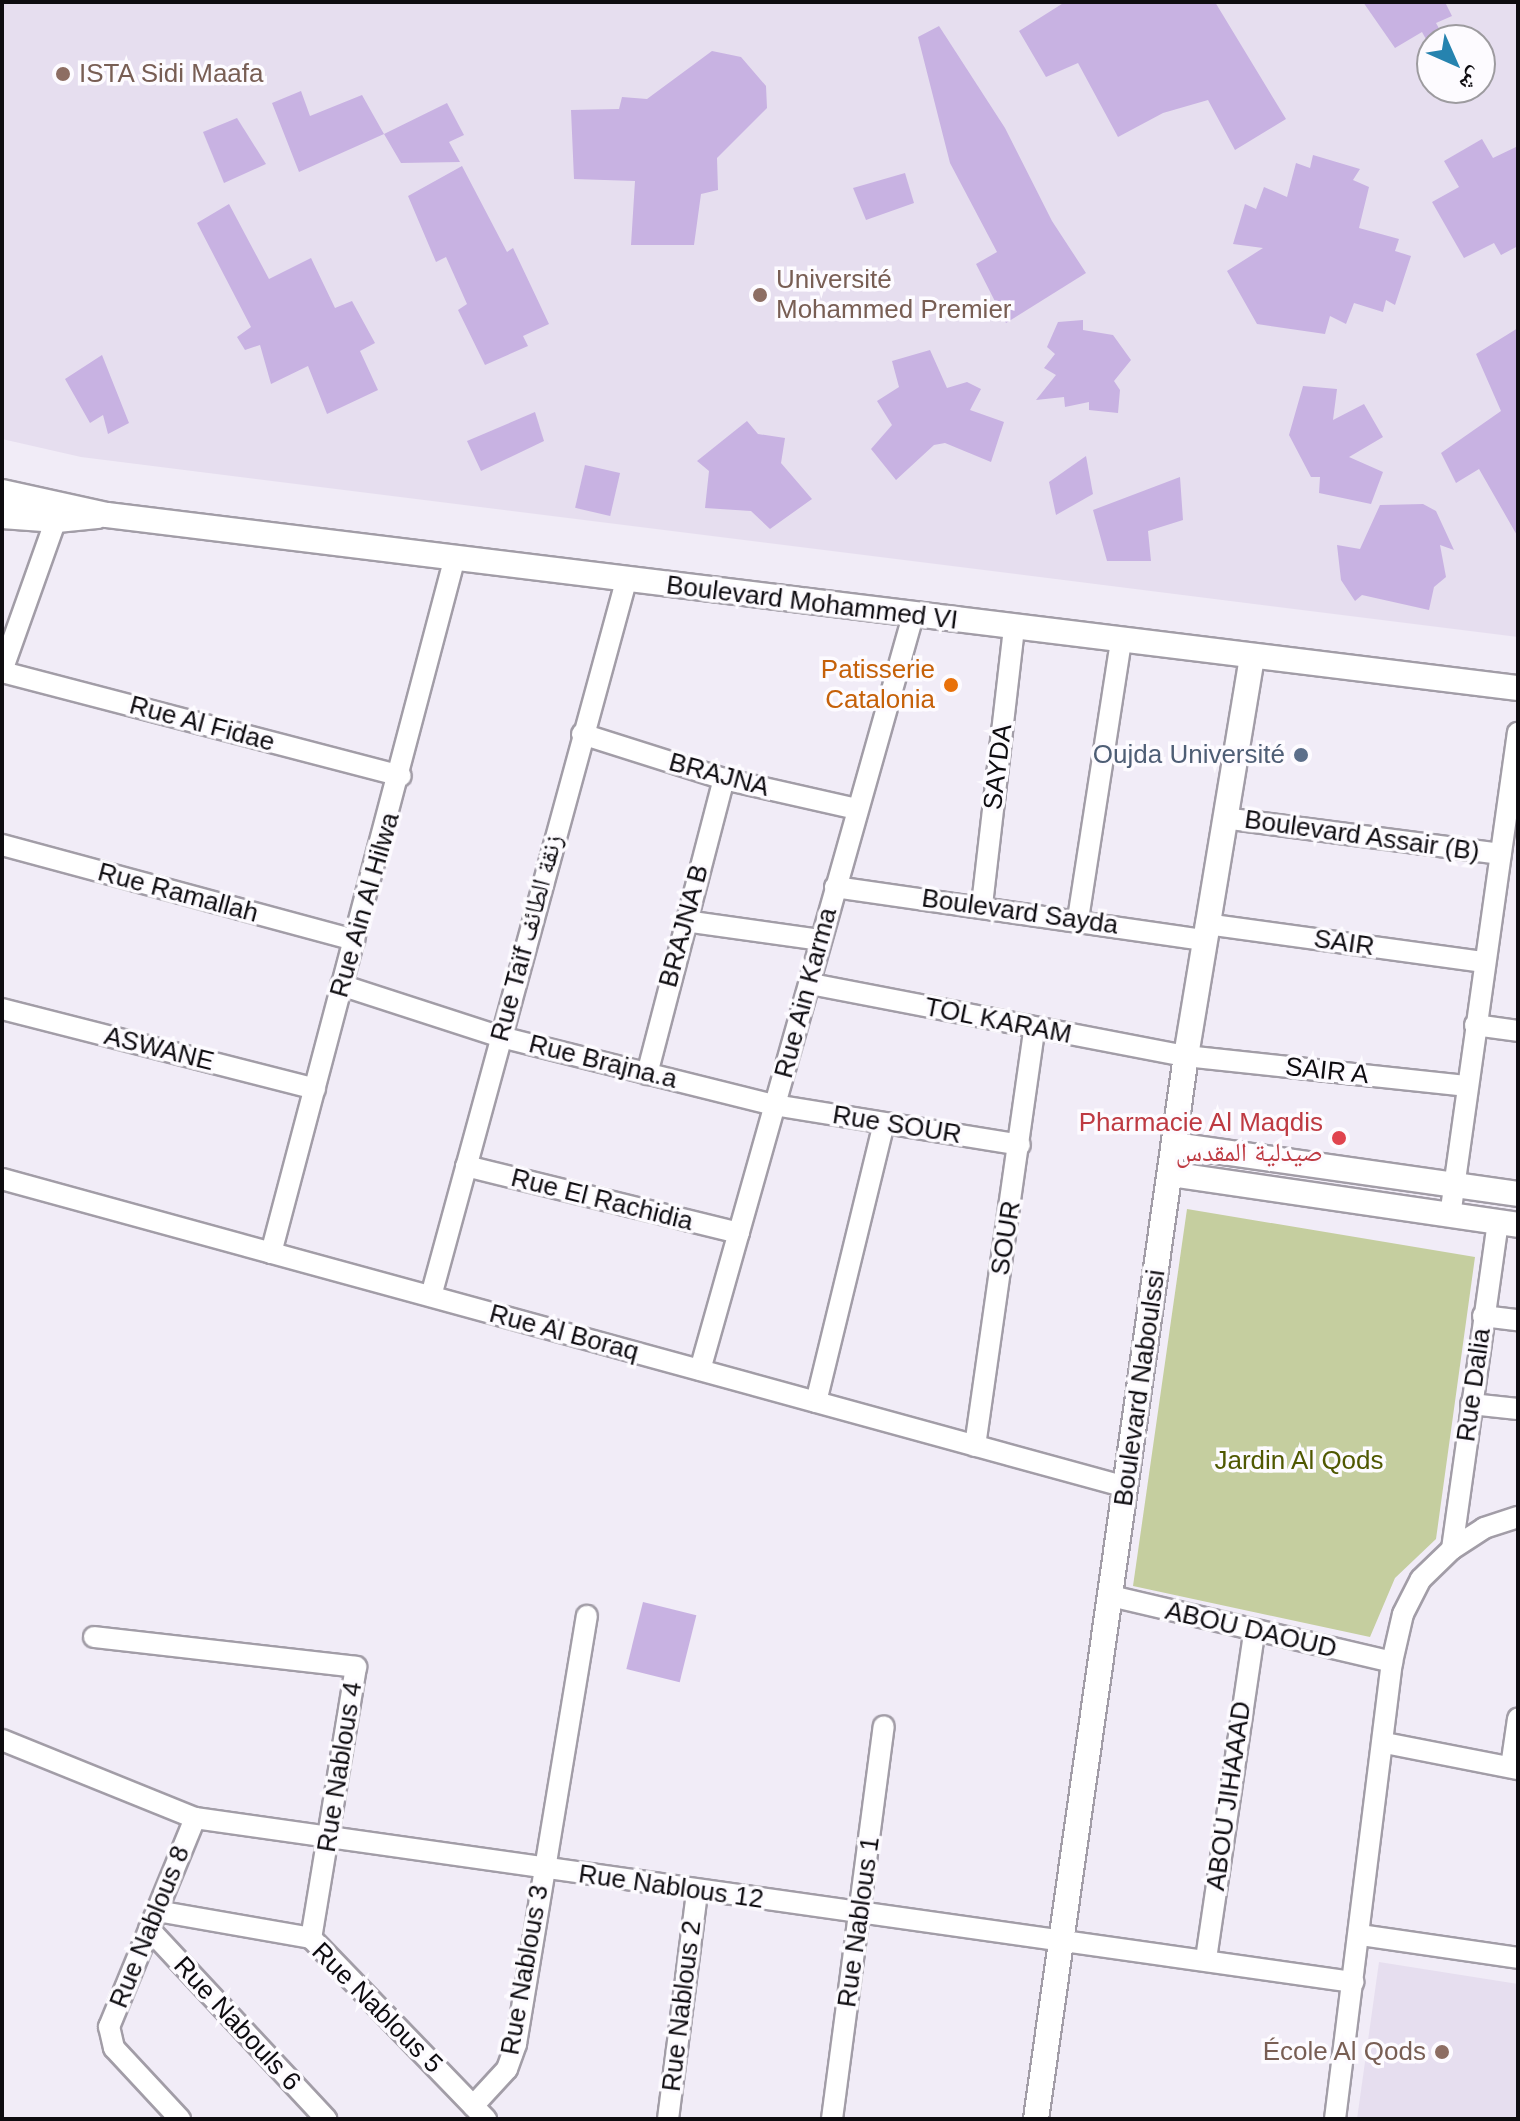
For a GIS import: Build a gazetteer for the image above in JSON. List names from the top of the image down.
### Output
{
  "streets": {
    "street": [
      "Boulevard Mohammed VI",
      "Rue Al Fidae",
      "SAYDA",
      "BRAJNA",
      "Boulevard Assair (B)",
      "Rue Ramallah",
      "Rue Ain Al Hilwa",
      "Boulevard Sayda",
      "BRAJNA B",
      "Rue Taïf زنقة الطائف",
      "SAIR",
      "Rue Ain Karma",
      "TOL KARAM",
      "ASWANE",
      "Rue Brajna.a",
      "SAIR A",
      "Rue SOUR",
      "Rue El Rachidia",
      "SOUR",
      "Rue Al Boraq",
      "Rue Dalia",
      "Boulevard Naboulssi",
      "ABOU DAOUD",
      "Rue Nablous 4",
      "ABOU JIHAAAD",
      "Rue Nablous 12",
      "Rue Nablous 1",
      "Rue Nablous 8",
      "Rue Nablous 3",
      "Rue Nablous 2",
      "Rue Nablous 5",
      "Rue Nabouls 6"
    ]
  },
  "crossings": [
    ["Boulevard Mohammed VI", "SAYDA"],
    ["Boulevard Mohammed VI", "Rue Ain Al Hilwa"],
    ["Boulevard Mohammed VI", "Rue Taïf زنقة الطائف"],
    ["Boulevard Mohammed VI", "Rue Ain Karma"],
    ["Boulevard Mohammed VI", "Boulevard Naboulssi"],
    ["Rue Al Fidae", "Rue Ain Al Hilwa"],
    ["SAYDA", "Boulevard Sayda"],
    ["BRAJNA", "BRAJNA B"],
    ["BRAJNA", "Rue Taïf زنقة الطائف"],
    ["BRAJNA", "Rue Ain Karma"],
    ["Boulevard Assair (B)", "Boulevard Naboulssi"],
    ["Rue Ramallah", "Rue Ain Al Hilwa"],
    ["Rue Ain Al Hilwa", "ASWANE"],
    ["Rue Ain Al Hilwa", "Rue Brajna.a"],
    ["Rue Ain Al Hilwa", "Rue Al Boraq"],
    ["Boulevard Sayda", "SAIR"],
    ["Boulevard Sayda", "Rue Ain Karma"],
    ["Boulevard Sayda", "Boulevard Naboulssi"],
    ["BRAJNA B", "Rue Brajna.a"],
    ["Rue Taïf زنقة الطائف", "Rue Brajna.a"],
    ["Rue Taïf زنقة الطائف", "Rue El Rachidia"],
    ["Rue Taïf زنقة الطائف", "Rue Al Boraq"],
    ["SAIR", "Boulevard Naboulssi"],
    ["Rue Ain Karma", "TOL KARAM"],
    ["Rue Ain Karma", "Rue Brajna.a"],
    ["Rue Ain Karma", "Rue SOUR"],
    ["Rue Ain Karma", "Rue El Rachidia"],
    ["Rue Ain Karma", "Rue Al Boraq"],
    ["TOL KARAM", "SAIR A"],
    ["TOL KARAM", "SOUR"],
    ["TOL KARAM", "Boulevard Naboulssi"],
    ["Rue Brajna.a", "Rue SOUR"],
    ["SAIR A", "Boulevard Naboulssi"],
    ["Rue SOUR", "SOUR"],
    ["SOUR", "Rue Al Boraq"],
    ["Rue Al Boraq", "Boulevard Naboulssi"],
    ["Boulevard Naboulssi", "ABOU DAOUD"],
    ["Boulevard Naboulssi", "Rue Nablous 12"],
    ["ABOU DAOUD", "ABOU JIHAAAD"],
    ["Rue Nablous 4", "Rue Nablous 12"],
    ["Rue Nablous 4", "Rue Nablous 5"],
    ["ABOU JIHAAAD", "Rue Nablous 12"],
    ["Rue Nablous 12", "Rue Nablous 1"],
    ["Rue Nablous 12", "Rue Nablous 8"],
    ["Rue Nablous 12", "Rue Nablous 3"],
    ["Rue Nablous 12", "Rue Nablous 2"],
    ["Rue Nablous 8", "Rue Nablous 5"],
    ["Rue Nablous 8", "Rue Nabouls 6"],
    ["Rue Nablous 3", "Rue Nablous 5"],
    ["Rue Nablous 5", "Rue Nabouls 6"]
  ],
  "parks": ["Jardin Al Qods"],
  "places": [
    "ISTA Sidi Maafa",
    "Université Mohammed Premier",
    "Patisserie Catalonia",
    "Oujda Université",
    "Pharmacie Al Maqdis صيدلية المقدس",
    "École Al Qods"
  ],
  "north": "bottom right"
}
